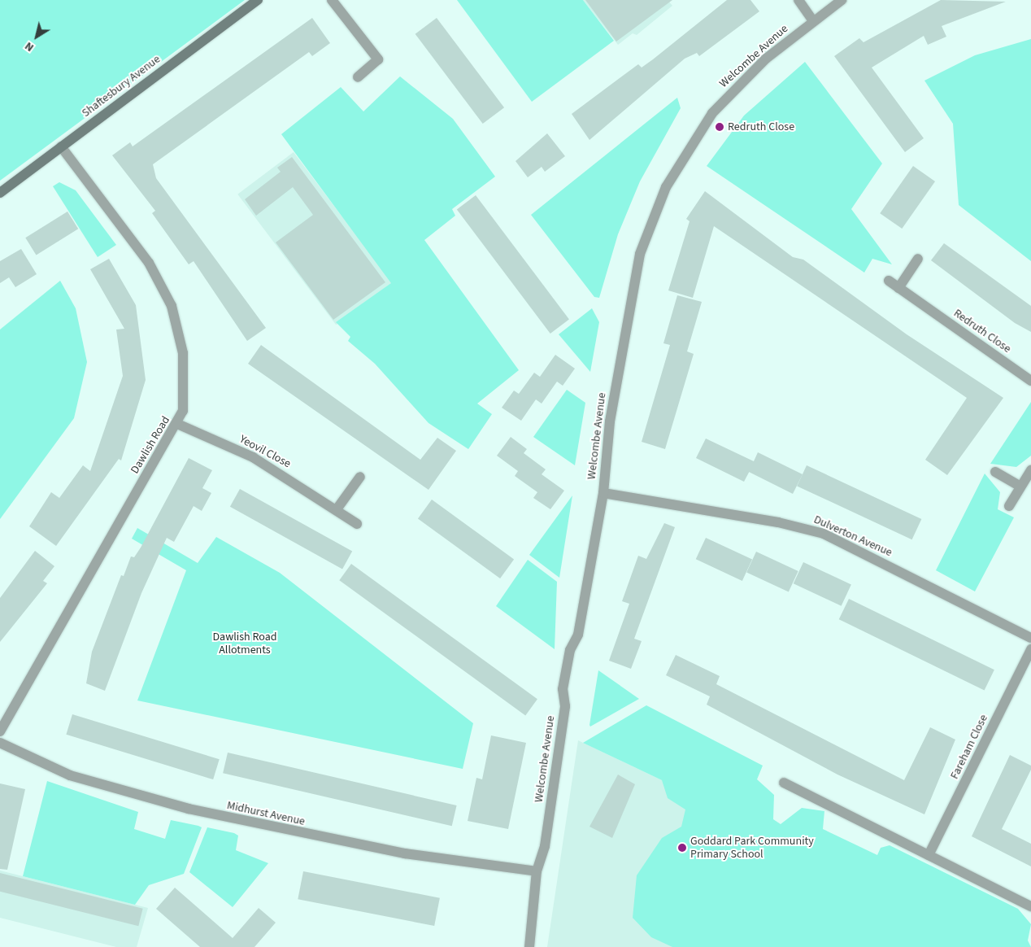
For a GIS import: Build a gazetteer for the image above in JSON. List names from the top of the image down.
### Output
{
  "streets": {
    "street": [
      "Welcombe Avenue",
      "Shaftesbury Avenue",
      "Redruth Close",
      "Dawlish Road",
      "Yeovil Close",
      "Dulverton Avenue",
      "Fareham Close",
      "Midhurst Avenue"
    ]
  },
  "crossings": [
    ["Welcombe Avenue", "Dulverton Avenue"],
    ["Welcombe Avenue", "Midhurst Avenue"],
    ["Shaftesbury Avenue", "Dawlish Road"],
    ["Dawlish Road", "Yeovil Close"]
  ],
  "parks": ["Dawlish Road Allotments"],
  "places": ["Redruth Close", "Goddard Park Community Primary School"],
  "north": "bottom left"
}
